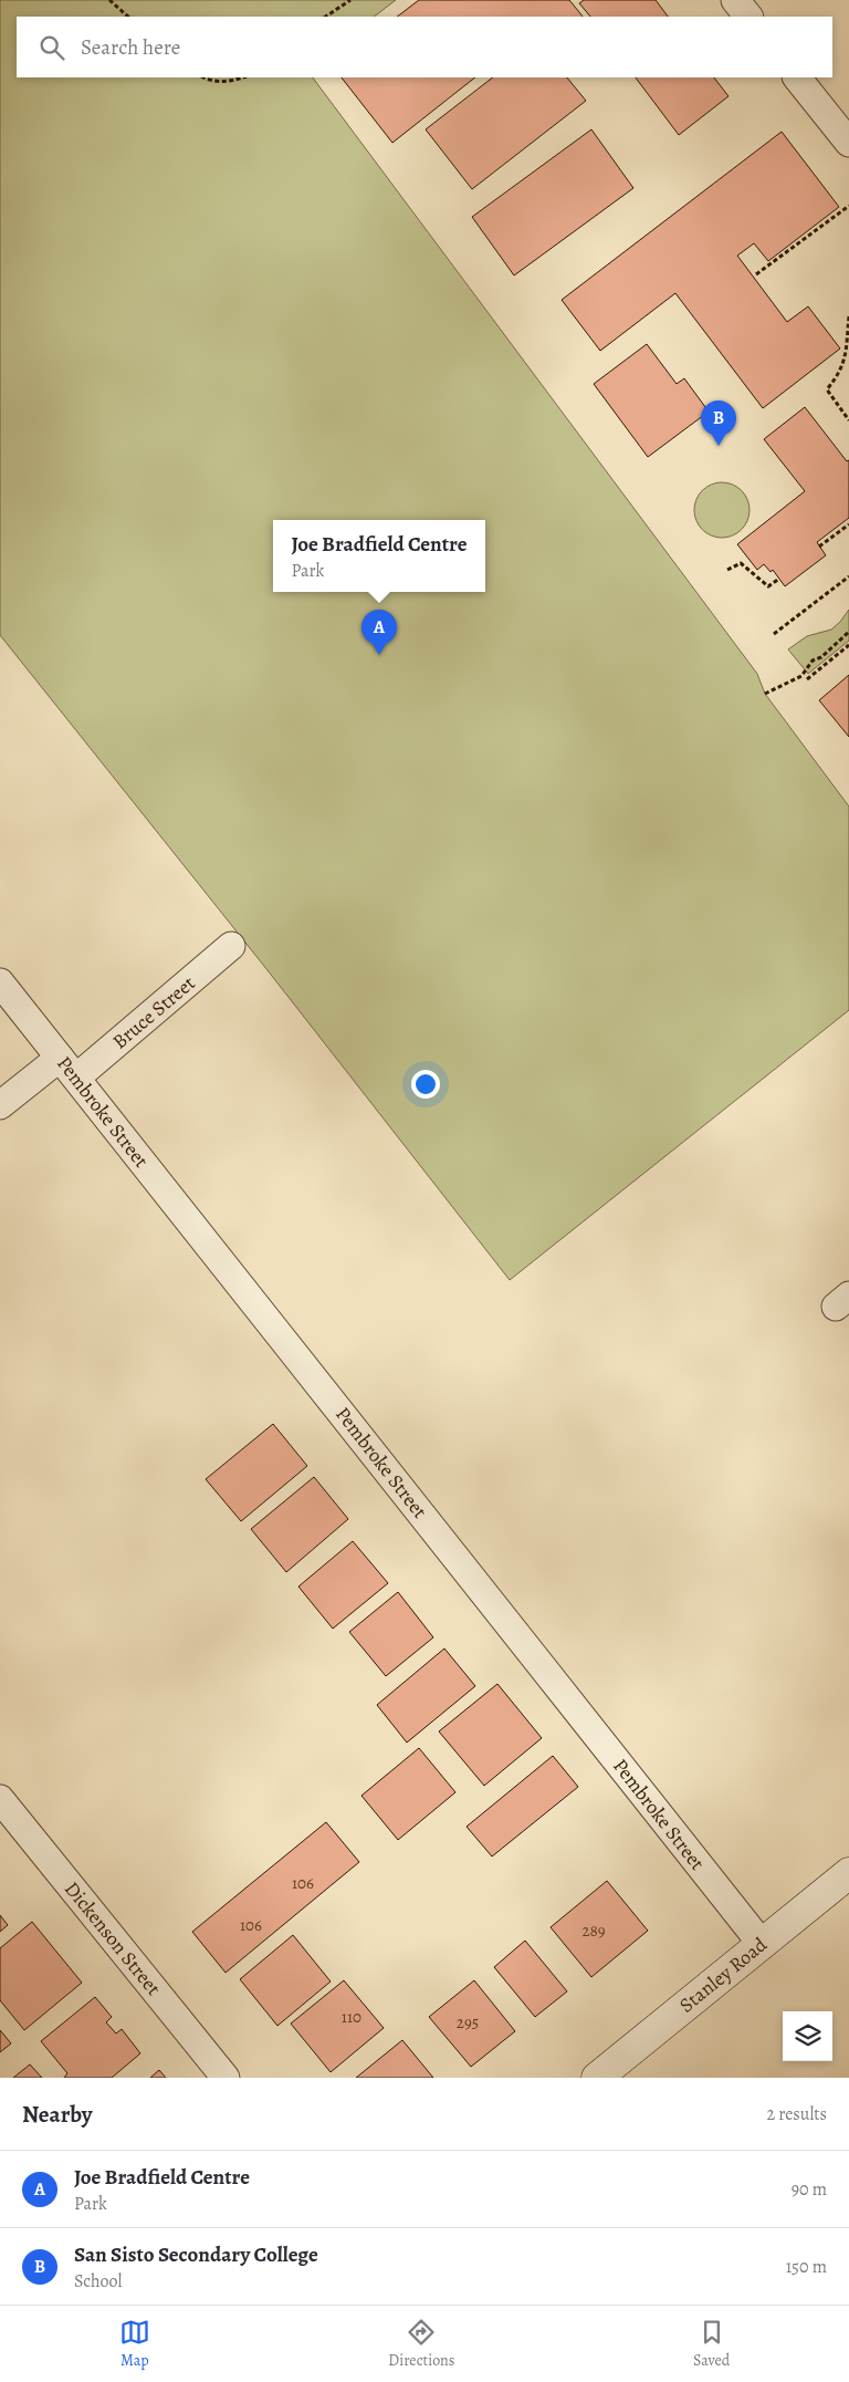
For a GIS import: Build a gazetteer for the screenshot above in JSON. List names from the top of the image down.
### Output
{
  "streets": {
    "main road": ["Stanley Road"],
    "street": ["Bruce Street", "Pembroke Street", "Dickenson Street"]
  },
  "crossings": [
    ["Bruce Street", "Pembroke Street"],
    ["Pembroke Street", "Stanley Road"]
  ],
  "house_numbers": [
    "106",
    "106",
    "289",
    "110",
    "295"
  ],
  "page": {
    "search": "Search here",
    "pins": ["B", "A"],
    "popup": ["Joe Bradfield Centre", "Park"],
    "heading": ["Nearby", "2 results"],
    "list": [
      {
        "mark": "A",
        "name": "Joe Bradfield Centre",
        "note": "Park",
        "value": "90 m"
      },
      {
        "mark": "B",
        "name": "San Sisto Secondary College",
        "note": "School",
        "value": "150 m"
      }
    ],
    "nav": ["Map", "Directions", "Saved"]
  }
}
